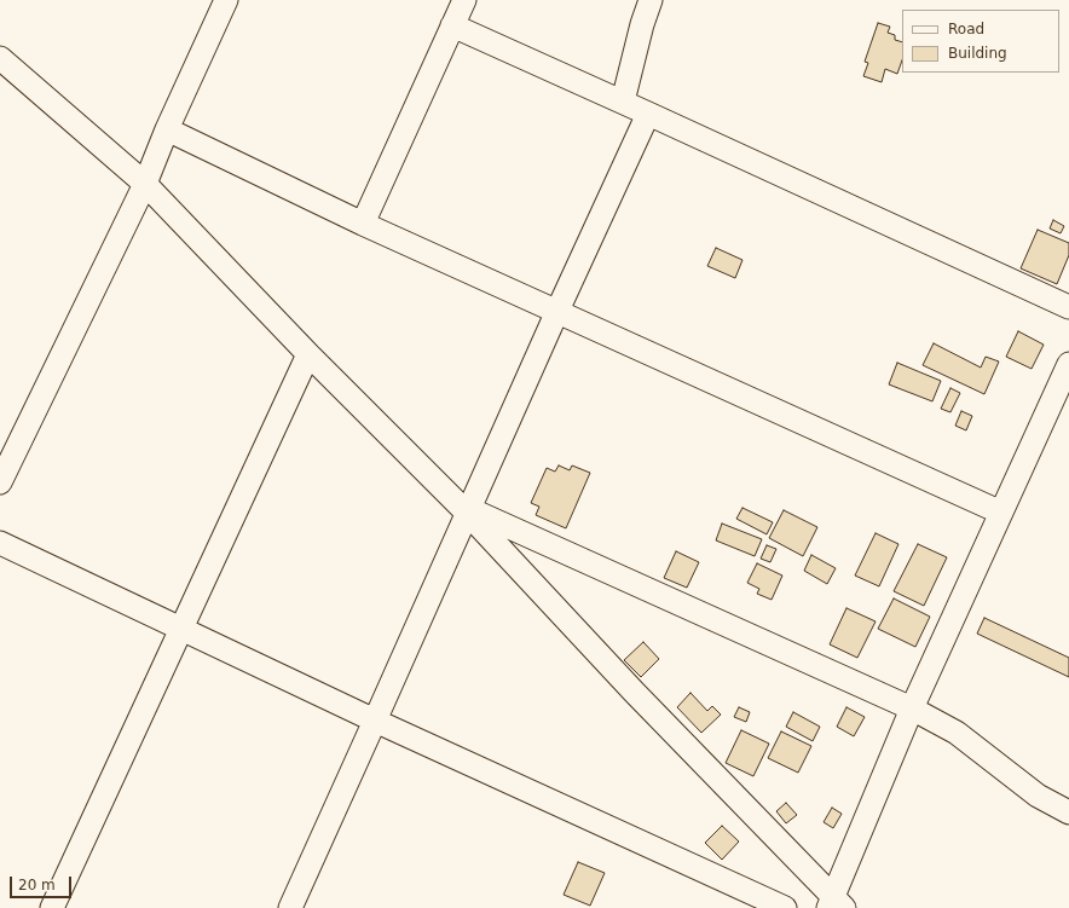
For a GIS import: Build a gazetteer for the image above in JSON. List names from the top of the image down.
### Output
{
  "legend": ["Road", "Building"],
  "scale_bar": "20 m"
}
